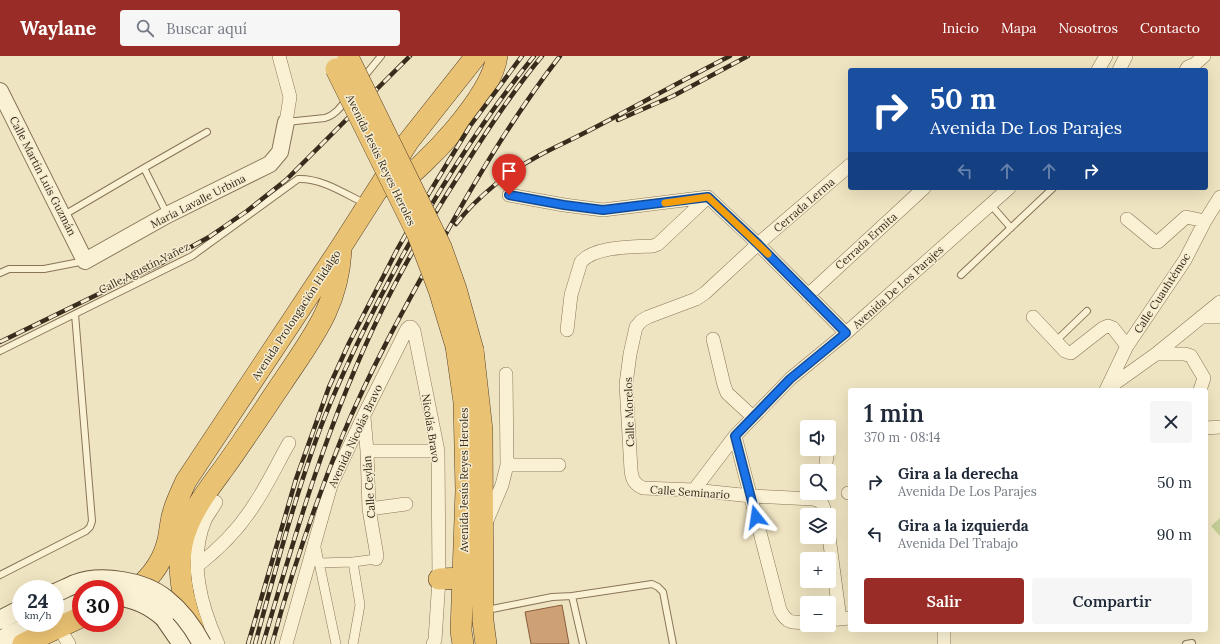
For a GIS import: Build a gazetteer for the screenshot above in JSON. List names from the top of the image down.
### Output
{
  "streets": {
    "highway": ["Avenida Jesús Reyes Heroles", "Avenida Prolongación Hidalgo"],
    "street": [
      "Calle Martín Luis Guzmán",
      "María Lavalle Urbina",
      "Cerrada Lerma",
      "Cerrada Ermita",
      "Avenida De Los Parajes",
      "Calle Cuauhtémoc",
      "Calle Morelos",
      "Nicolás Bravo",
      "Avenida Nicolás Bravo",
      "Calle Ceylán",
      "Calle Seminario"
    ],
    "lane": ["Calle Agustín Yañez"]
  },
  "crossings": [
    ["Calle Martín Luis Guzmán", "María Lavalle Urbina"],
    ["Cerrada Lerma", "Calle Morelos"],
    ["Calle Agustín Yañez", "Avenida Prolongación Hidalgo"],
    ["Calle Morelos", "Calle Seminario"],
    ["Nicolás Bravo", "Avenida Nicolás Bravo"],
    ["Avenida Nicolás Bravo", "Calle Ceylán"]
  ],
  "page": {
    "header": "Waylane",
    "search": "Buscar aquí",
    "nav": [
      "Inicio",
      "Mapa",
      "Nosotros",
      "Contacto"
    ],
    "turn": ["50 m", "Avenida De Los Parajes"],
    "heading": ["1 min", "370 m · 08:14"],
    "map_buttons": ["+", "−"],
    "list": [
      {
        "name": "Gira a la derecha",
        "note": "Avenida De Los Parajes",
        "value": "50 m"
      },
      {
        "name": "Gira a la izquierda",
        "note": "Avenida Del Trabajo",
        "value": "90 m"
      }
    ],
    "buttons": ["Salir", "Compartir"],
    "speed": "24 km/h",
    "limit": "30"
  }
}
